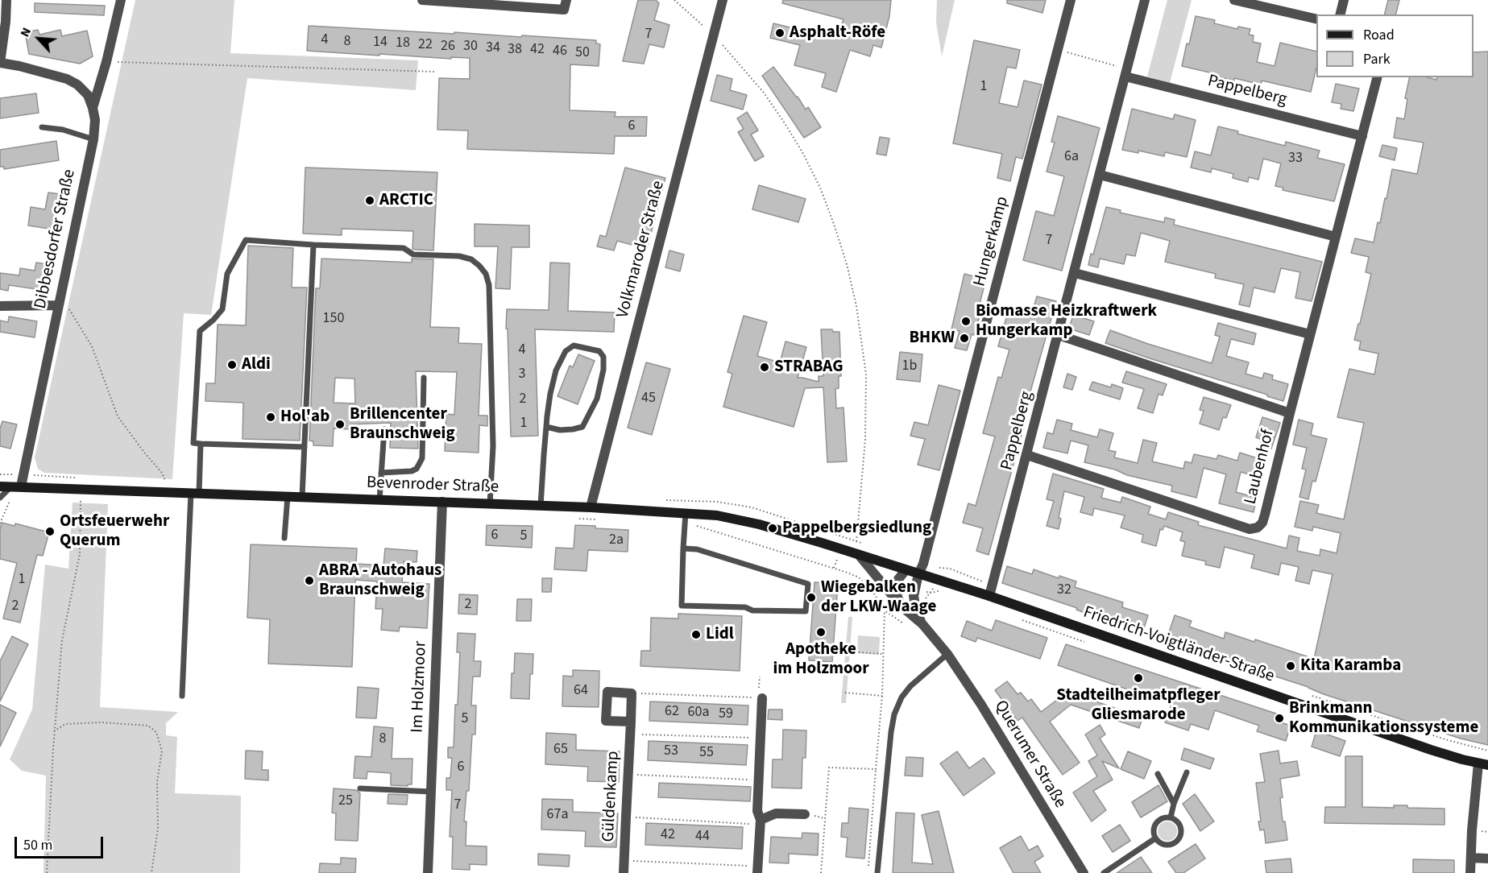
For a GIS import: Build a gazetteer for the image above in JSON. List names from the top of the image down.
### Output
{
  "streets": {
    "main road": ["Bevenroder Straße", "Friedrich-Voigtländer-Straße"],
    "street": [
      "Pappelberg",
      "Dibbesdorfer Straße",
      "Hungerkamp",
      "Volkmaroder Straße",
      "Laubenhof",
      "Im Holzmoor",
      "Querumer Straße",
      "Güldenkamp"
    ]
  },
  "crossings": [
    ["Pappelberg", "Laubenhof"],
    ["Pappelberg", "Friedrich-Voigtländer-Straße"],
    ["Dibbesdorfer Straße", "Bevenroder Straße"],
    ["Hungerkamp", "Friedrich-Voigtländer-Straße"],
    ["Hungerkamp", "Querumer Straße"],
    ["Volkmaroder Straße", "Bevenroder Straße"],
    ["Bevenroder Straße", "Friedrich-Voigtländer-Straße"],
    ["Bevenroder Straße", "Im Holzmoor"],
    ["Bevenroder Straße", "Querumer Straße"],
    ["Friedrich-Voigtländer-Straße", "Querumer Straße"]
  ],
  "places": [
    "Asphalt-Röfe",
    "ARCTIC",
    "Biomasse Heizkraftwerk Hungerkamp",
    "BHKW",
    "Aldi",
    "STRABAG",
    "Hol'ab",
    "Brillencenter Braunschweig",
    "Pappelbergsiedlung",
    "Ortsfeuerwehr Querum",
    "ABRA - Autohaus Braunschweig",
    "Wiegebalken der LKW-Waage",
    "Apotheke im Holzmoor",
    "Lidl",
    "Kita Karamba",
    "Stadteilheimatpfleger Gliesmarode",
    "Brinkmann Kommunikationssysteme"
  ],
  "house_numbers": [
    "7",
    "4",
    "8",
    "14",
    "18",
    "22",
    "26",
    "30",
    "34",
    "38",
    "42",
    "46",
    "50",
    "1",
    "6",
    "6a",
    "33",
    "7",
    "150",
    "4",
    "1b",
    "3",
    "45",
    "2",
    "1",
    "6",
    "5",
    "2a",
    "1",
    "32",
    "2",
    "2",
    "64",
    "62",
    "60a",
    "59",
    "5",
    "8",
    "65",
    "53",
    "55",
    "6",
    "25",
    "7",
    "67a",
    "42",
    "44"
  ],
  "legend": ["Road", "Park"],
  "scale_bar": "50 m",
  "north": "top left"
}
